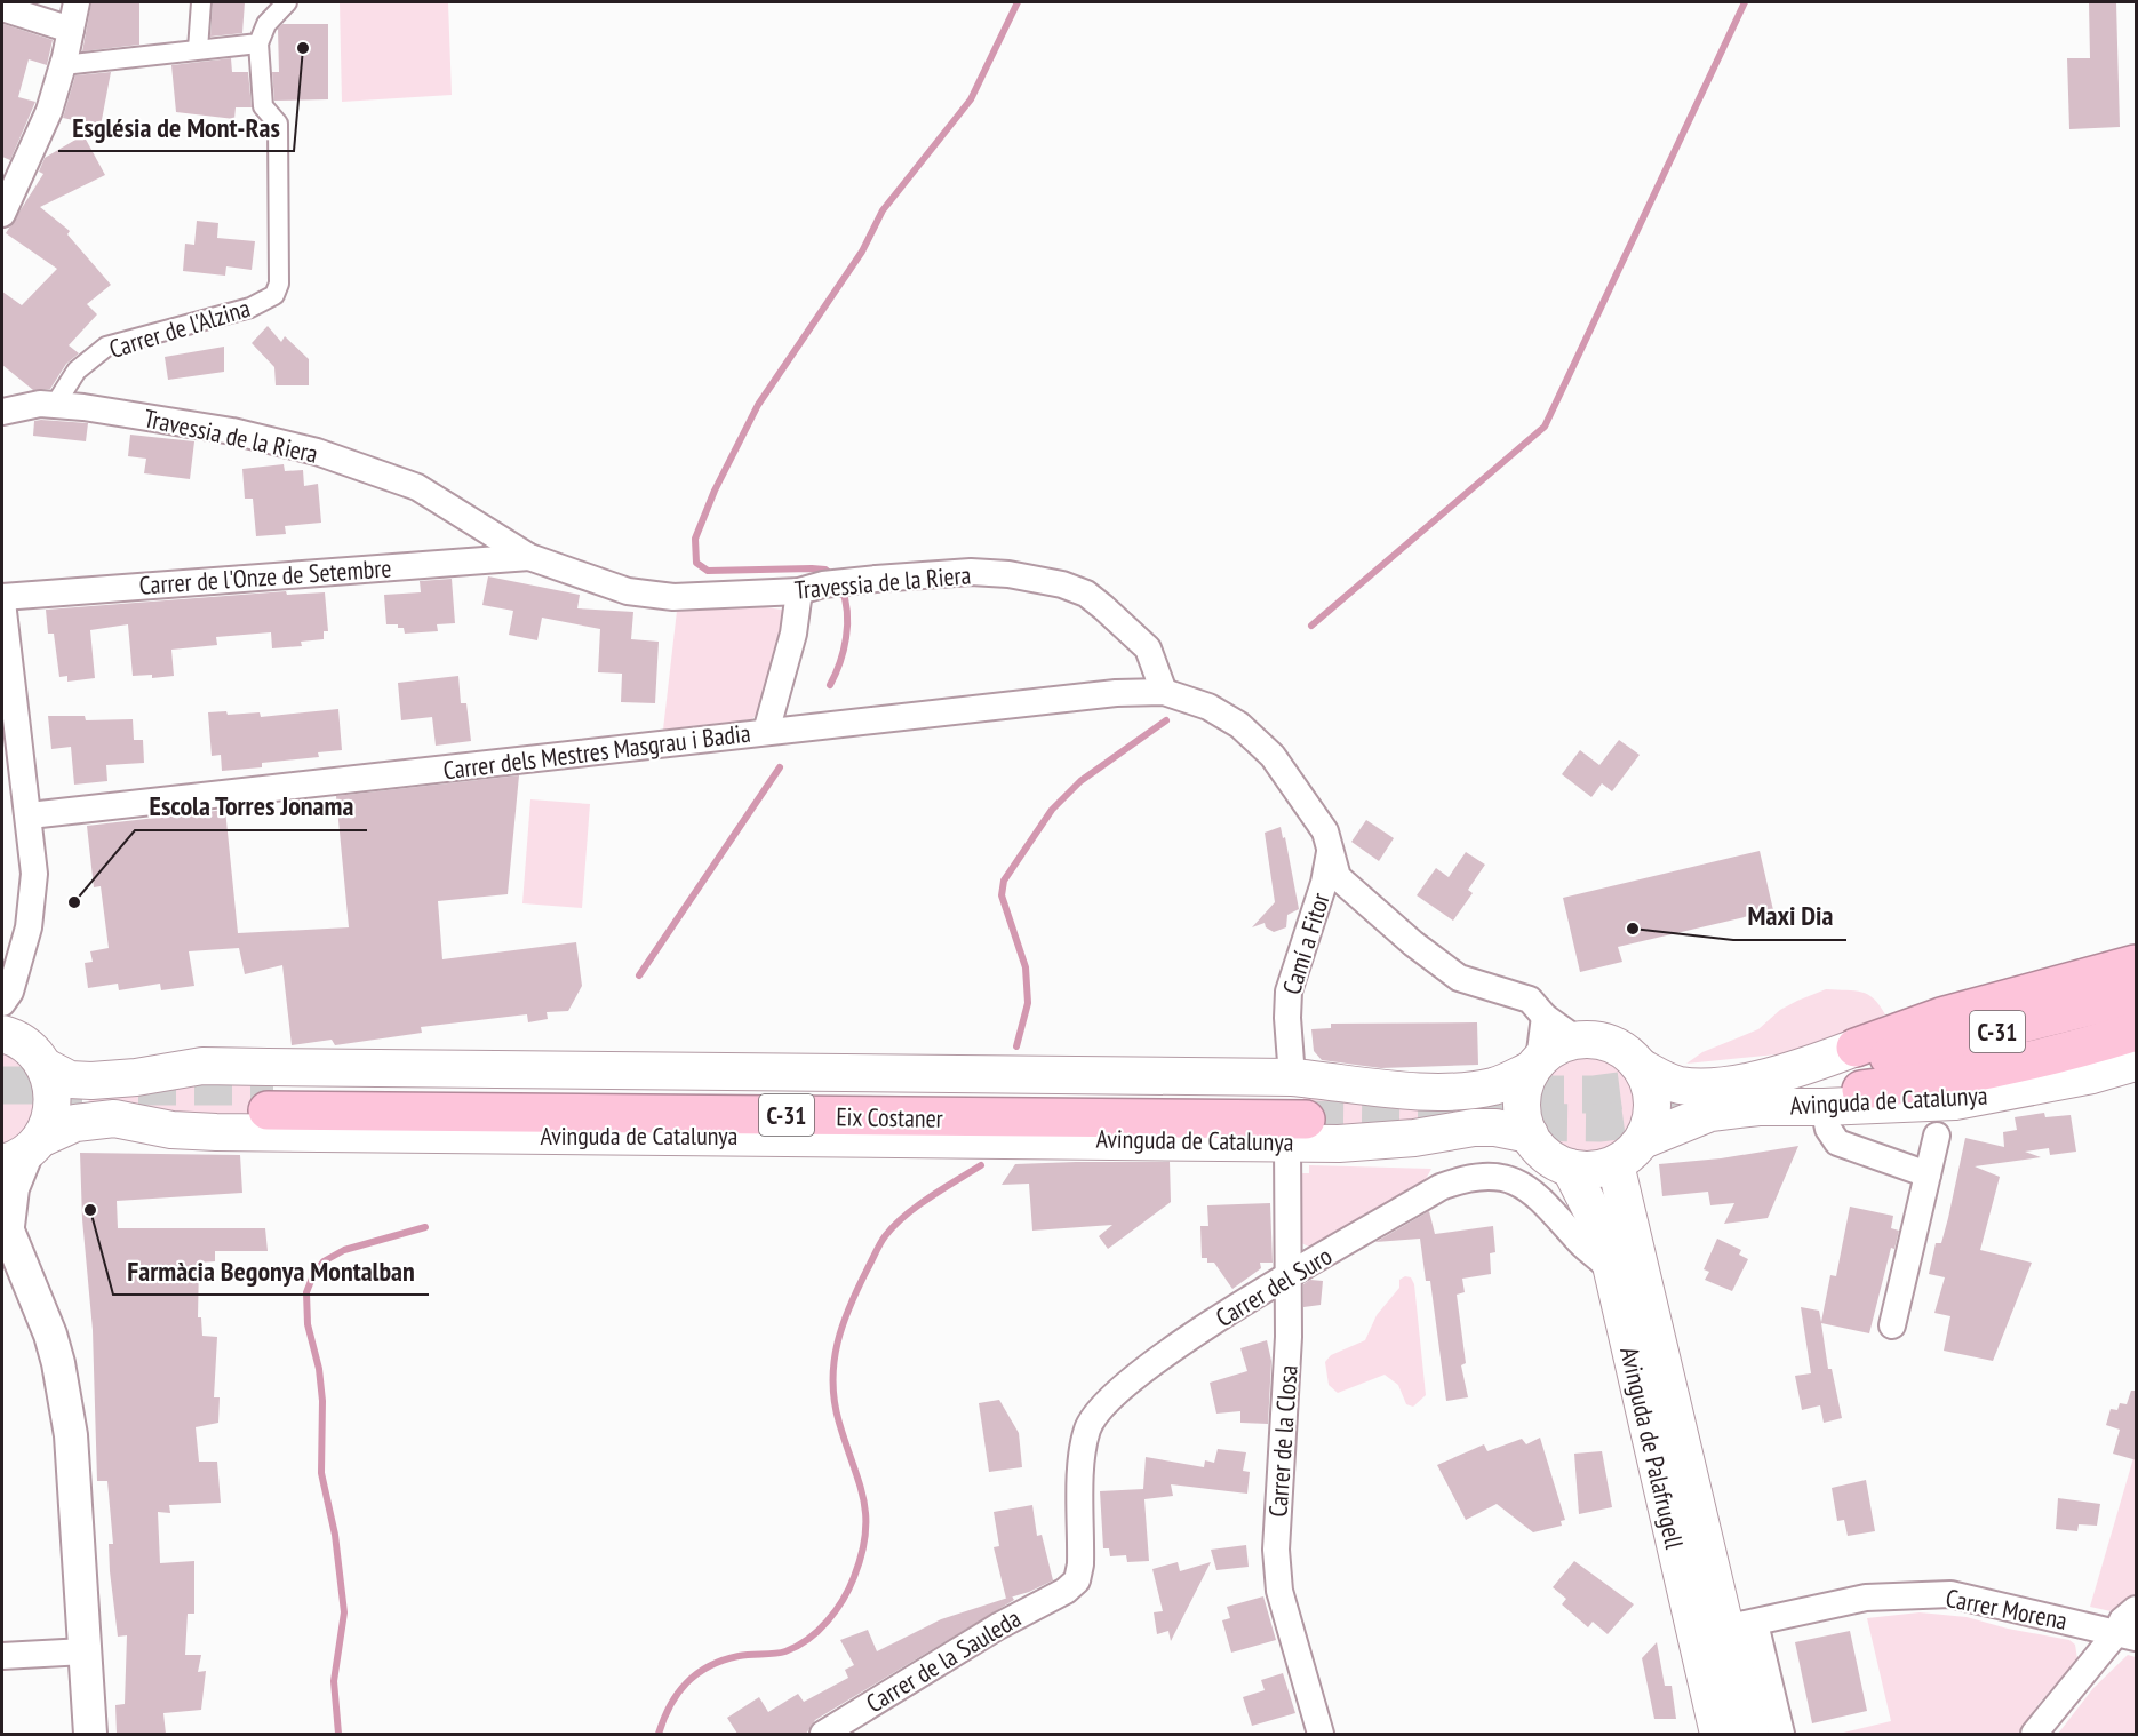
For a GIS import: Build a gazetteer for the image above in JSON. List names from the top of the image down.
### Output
{
  "streets": {
    "highway": ["C-31", "Eix Costaner"],
    "main road": ["Avinguda de Catalunya", "Avinguda de Palafrugell"],
    "street": [
      "Carrer de l'Alzina",
      "Travessia de la Riera",
      "Carrer de l'Onze de Setembre",
      "Carrer dels Mestres Masgrau i Badia",
      "Camí a Fitor",
      "Carrer del Suro",
      "Carrer de la Closa",
      "Carrer Morena",
      "Carrer de la Sauleda"
    ]
  },
  "crossings": [
    ["Carrer de l'Alzina", "Travessia de la Riera"],
    ["Travessia de la Riera", "Carrer de l'Onze de Setembre"],
    ["Travessia de la Riera", "Carrer dels Mestres Masgrau i Badia"],
    ["Camí a Fitor", "Avinguda de Catalunya"],
    ["Camí a Fitor", "Eix Costaner"],
    ["Camí a Fitor", "Carrer de la Closa"],
    ["C-31", "Avinguda de Catalunya"],
    ["Avinguda de Catalunya", "Eix Costaner"],
    ["Avinguda de Catalunya", "Carrer de la Closa"],
    ["Avinguda de Catalunya", "Avinguda de Palafrugell"],
    ["Eix Costaner", "Carrer de la Closa"],
    ["Carrer del Suro", "Carrer de la Closa"],
    ["Carrer del Suro", "Avinguda de Palafrugell"],
    ["Carrer del Suro", "Carrer de la Sauleda"],
    ["Avinguda de Palafrugell", "Carrer Morena"]
  ],
  "places": [
    "Església de Mont-Ras",
    "Escola Torres Jonama",
    "Maxi Dia",
    "Farmàcia Begonya Montalban"
  ]
}
